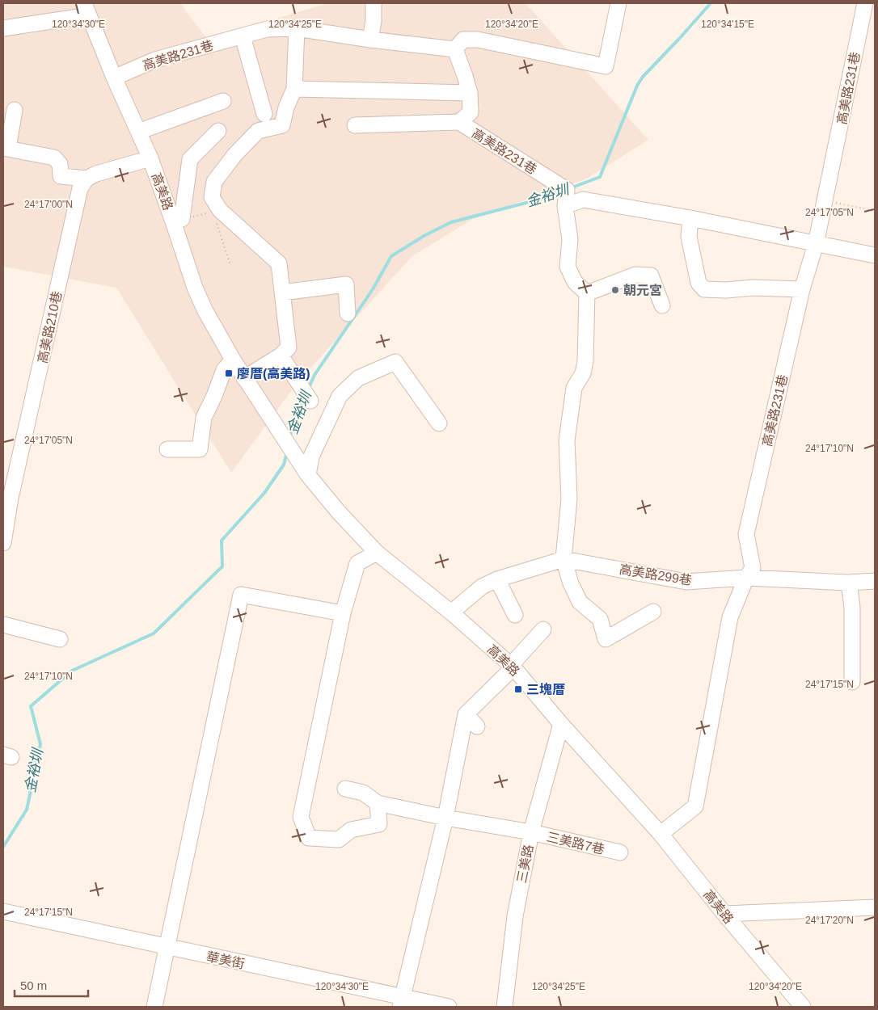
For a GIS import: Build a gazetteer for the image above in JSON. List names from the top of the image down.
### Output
{
  "streets": {
    "street": [
      "高美路231巷",
      "高美路",
      "高美路210巷",
      "高美路299巷",
      "三美路7巷",
      "三美路",
      "華美街"
    ]
  },
  "crossings": [
    ["高美路231巷", "高美路"],
    ["高美路231巷", "高美路299巷"],
    ["高美路", "高美路299巷"],
    ["高美路", "三美路"],
    ["三美路7巷", "三美路"]
  ],
  "water": ["金裕圳"],
  "places": {
    "other": ["朝元宮"],
    "transit": ["廖厝(高美路)", "三塊厝"]
  },
  "scale_bar": "50 m",
  "coordinates": [
    "120°34'30\"E",
    "120°34'25\"E",
    "120°34'20\"E",
    "120°34'15\"E",
    "24°17'00\"N",
    "24°17'05\"N",
    "24°17'10\"N",
    "24°17'15\"N",
    "24°17'20\"N"
  ]
}
